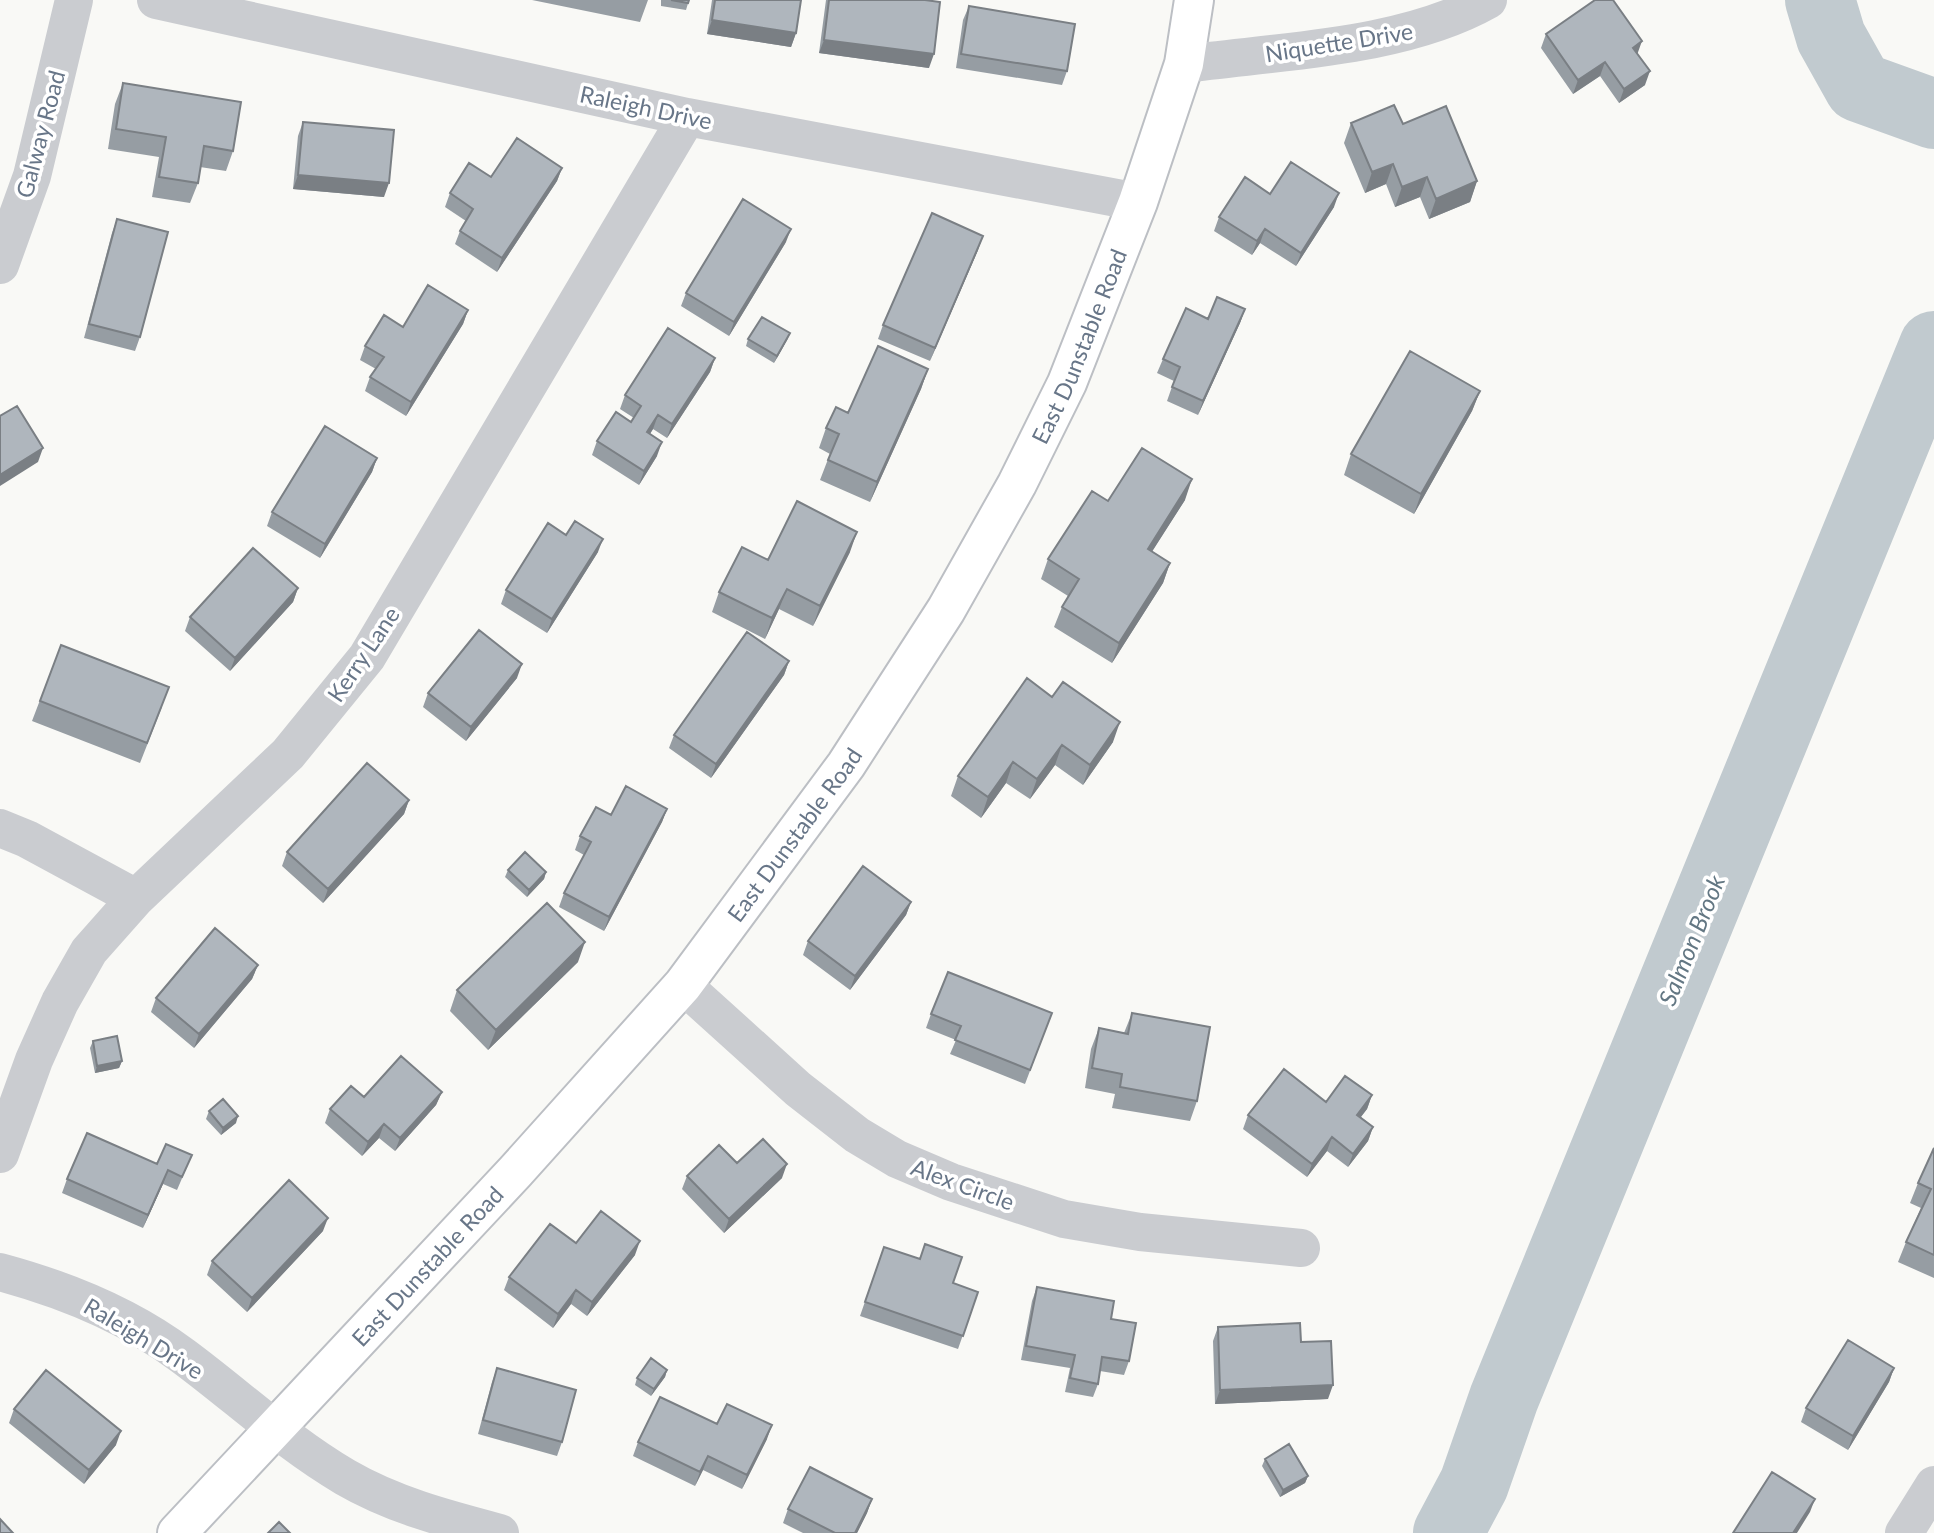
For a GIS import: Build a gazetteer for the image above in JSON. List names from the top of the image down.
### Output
{
  "streets": {
    "street": [
      "Niquette Drive",
      "Raleigh Drive",
      "Galway Road",
      "East Dunstable Road",
      "Kerry Lane",
      "Alex Circle"
    ]
  },
  "crossings": [
    ["Niquette Drive", "East Dunstable Road"],
    ["Raleigh Drive", "East Dunstable Road"],
    ["Raleigh Drive", "Kerry Lane"],
    ["East Dunstable Road", "Alex Circle"]
  ],
  "water": ["Salmon Brook"]
}
